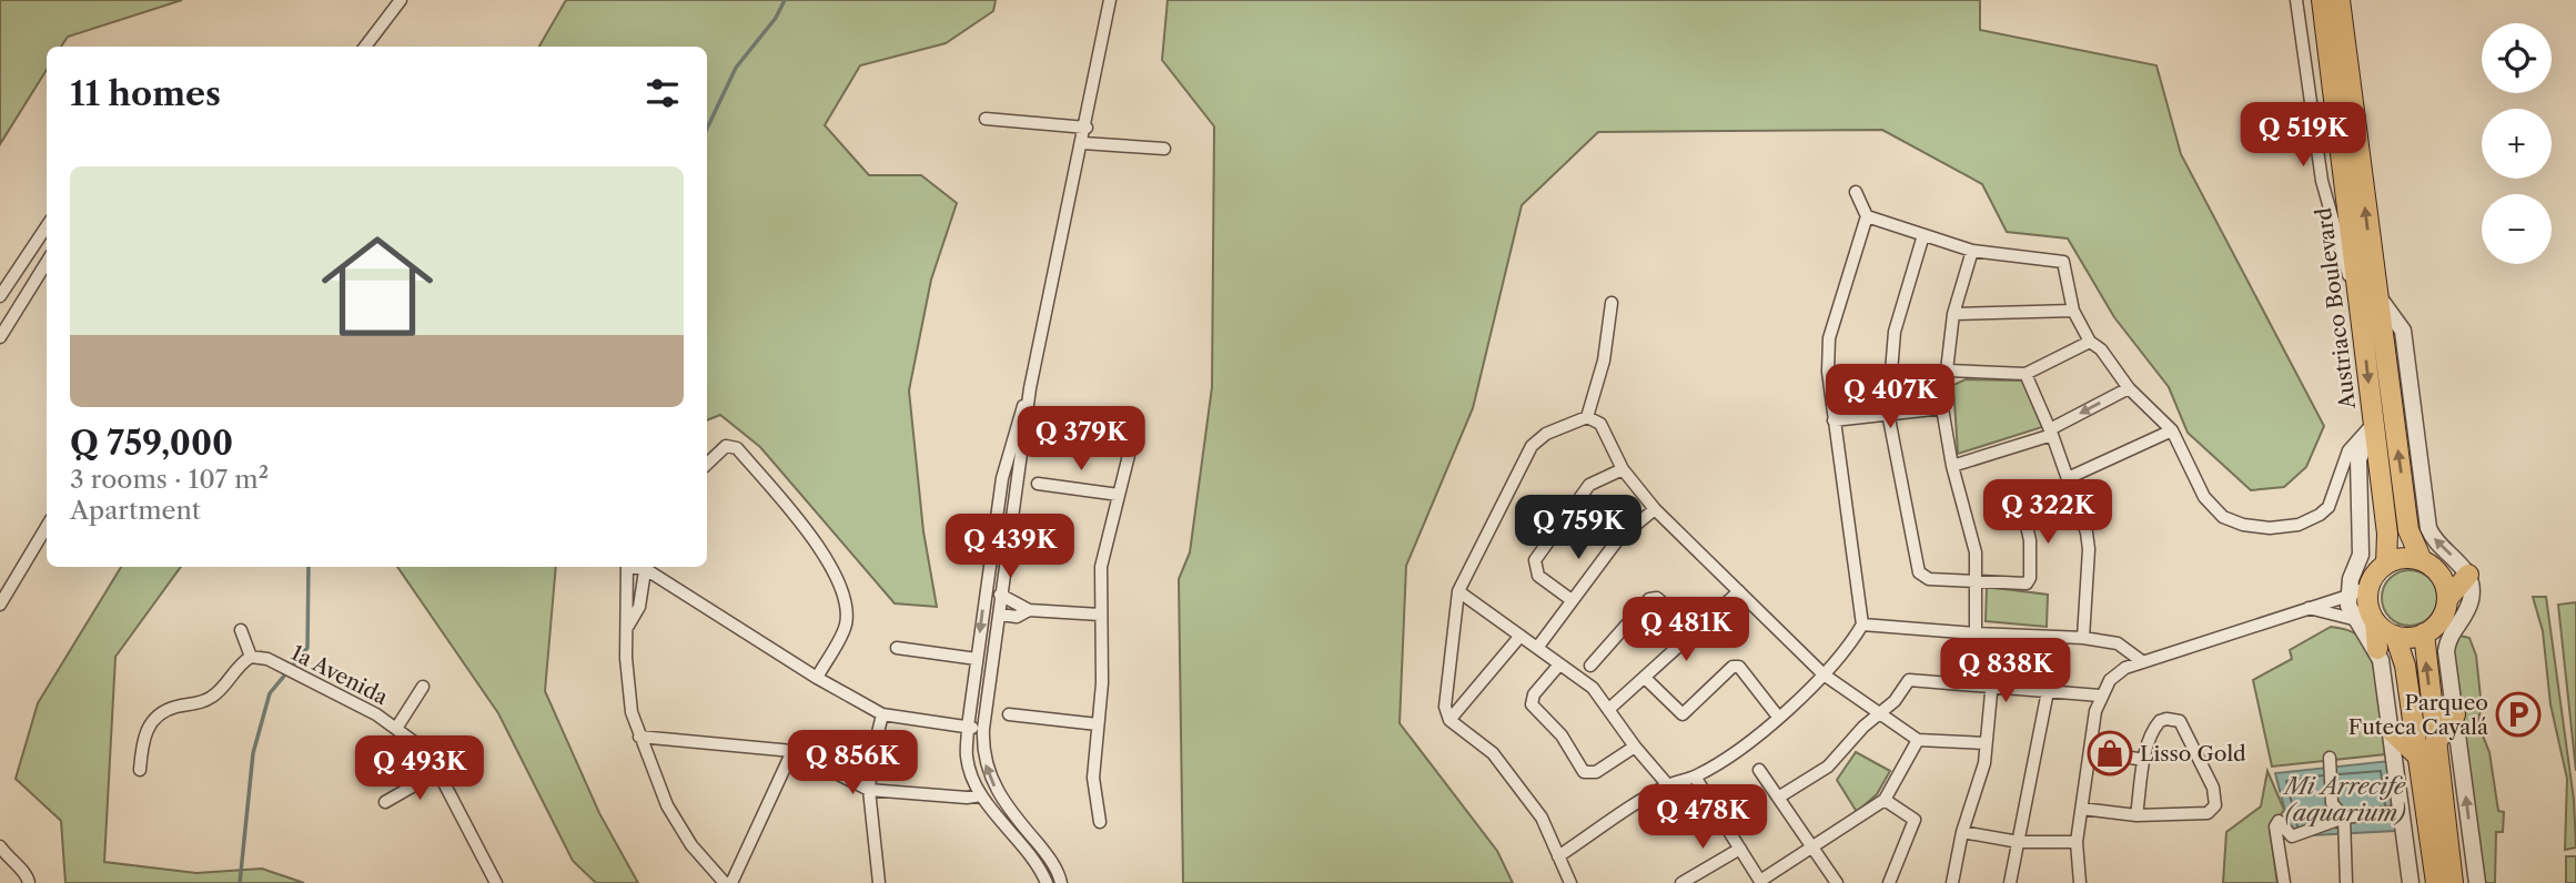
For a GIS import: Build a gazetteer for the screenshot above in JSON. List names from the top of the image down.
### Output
{
  "streets": {
    "main road": ["Austriaco Boulevard"],
    "street": ["1a Avenida"]
  },
  "water": ["Mi Arrecife (aquarium)"],
  "places": {
    "parking": ["Parqueo Futeca Cayalá"],
    "shop": ["Lisso Gold"]
  },
  "page": {
    "map_buttons": ["+", "−"],
    "heading": "11 homes",
    "price": [
      "Q 519K",
      "Q 407K",
      "Q 379K",
      "Q 322K",
      "Q 759K",
      "Q 439K",
      "Q 481K",
      "Q 838K",
      "Q 856K",
      "Q 493K",
      "Q 478K"
    ],
    "list": [
      {
        "name": "Q 759,000",
        "note": "3 rooms · 107 m² · Apartment"
      }
    ]
  }
}
